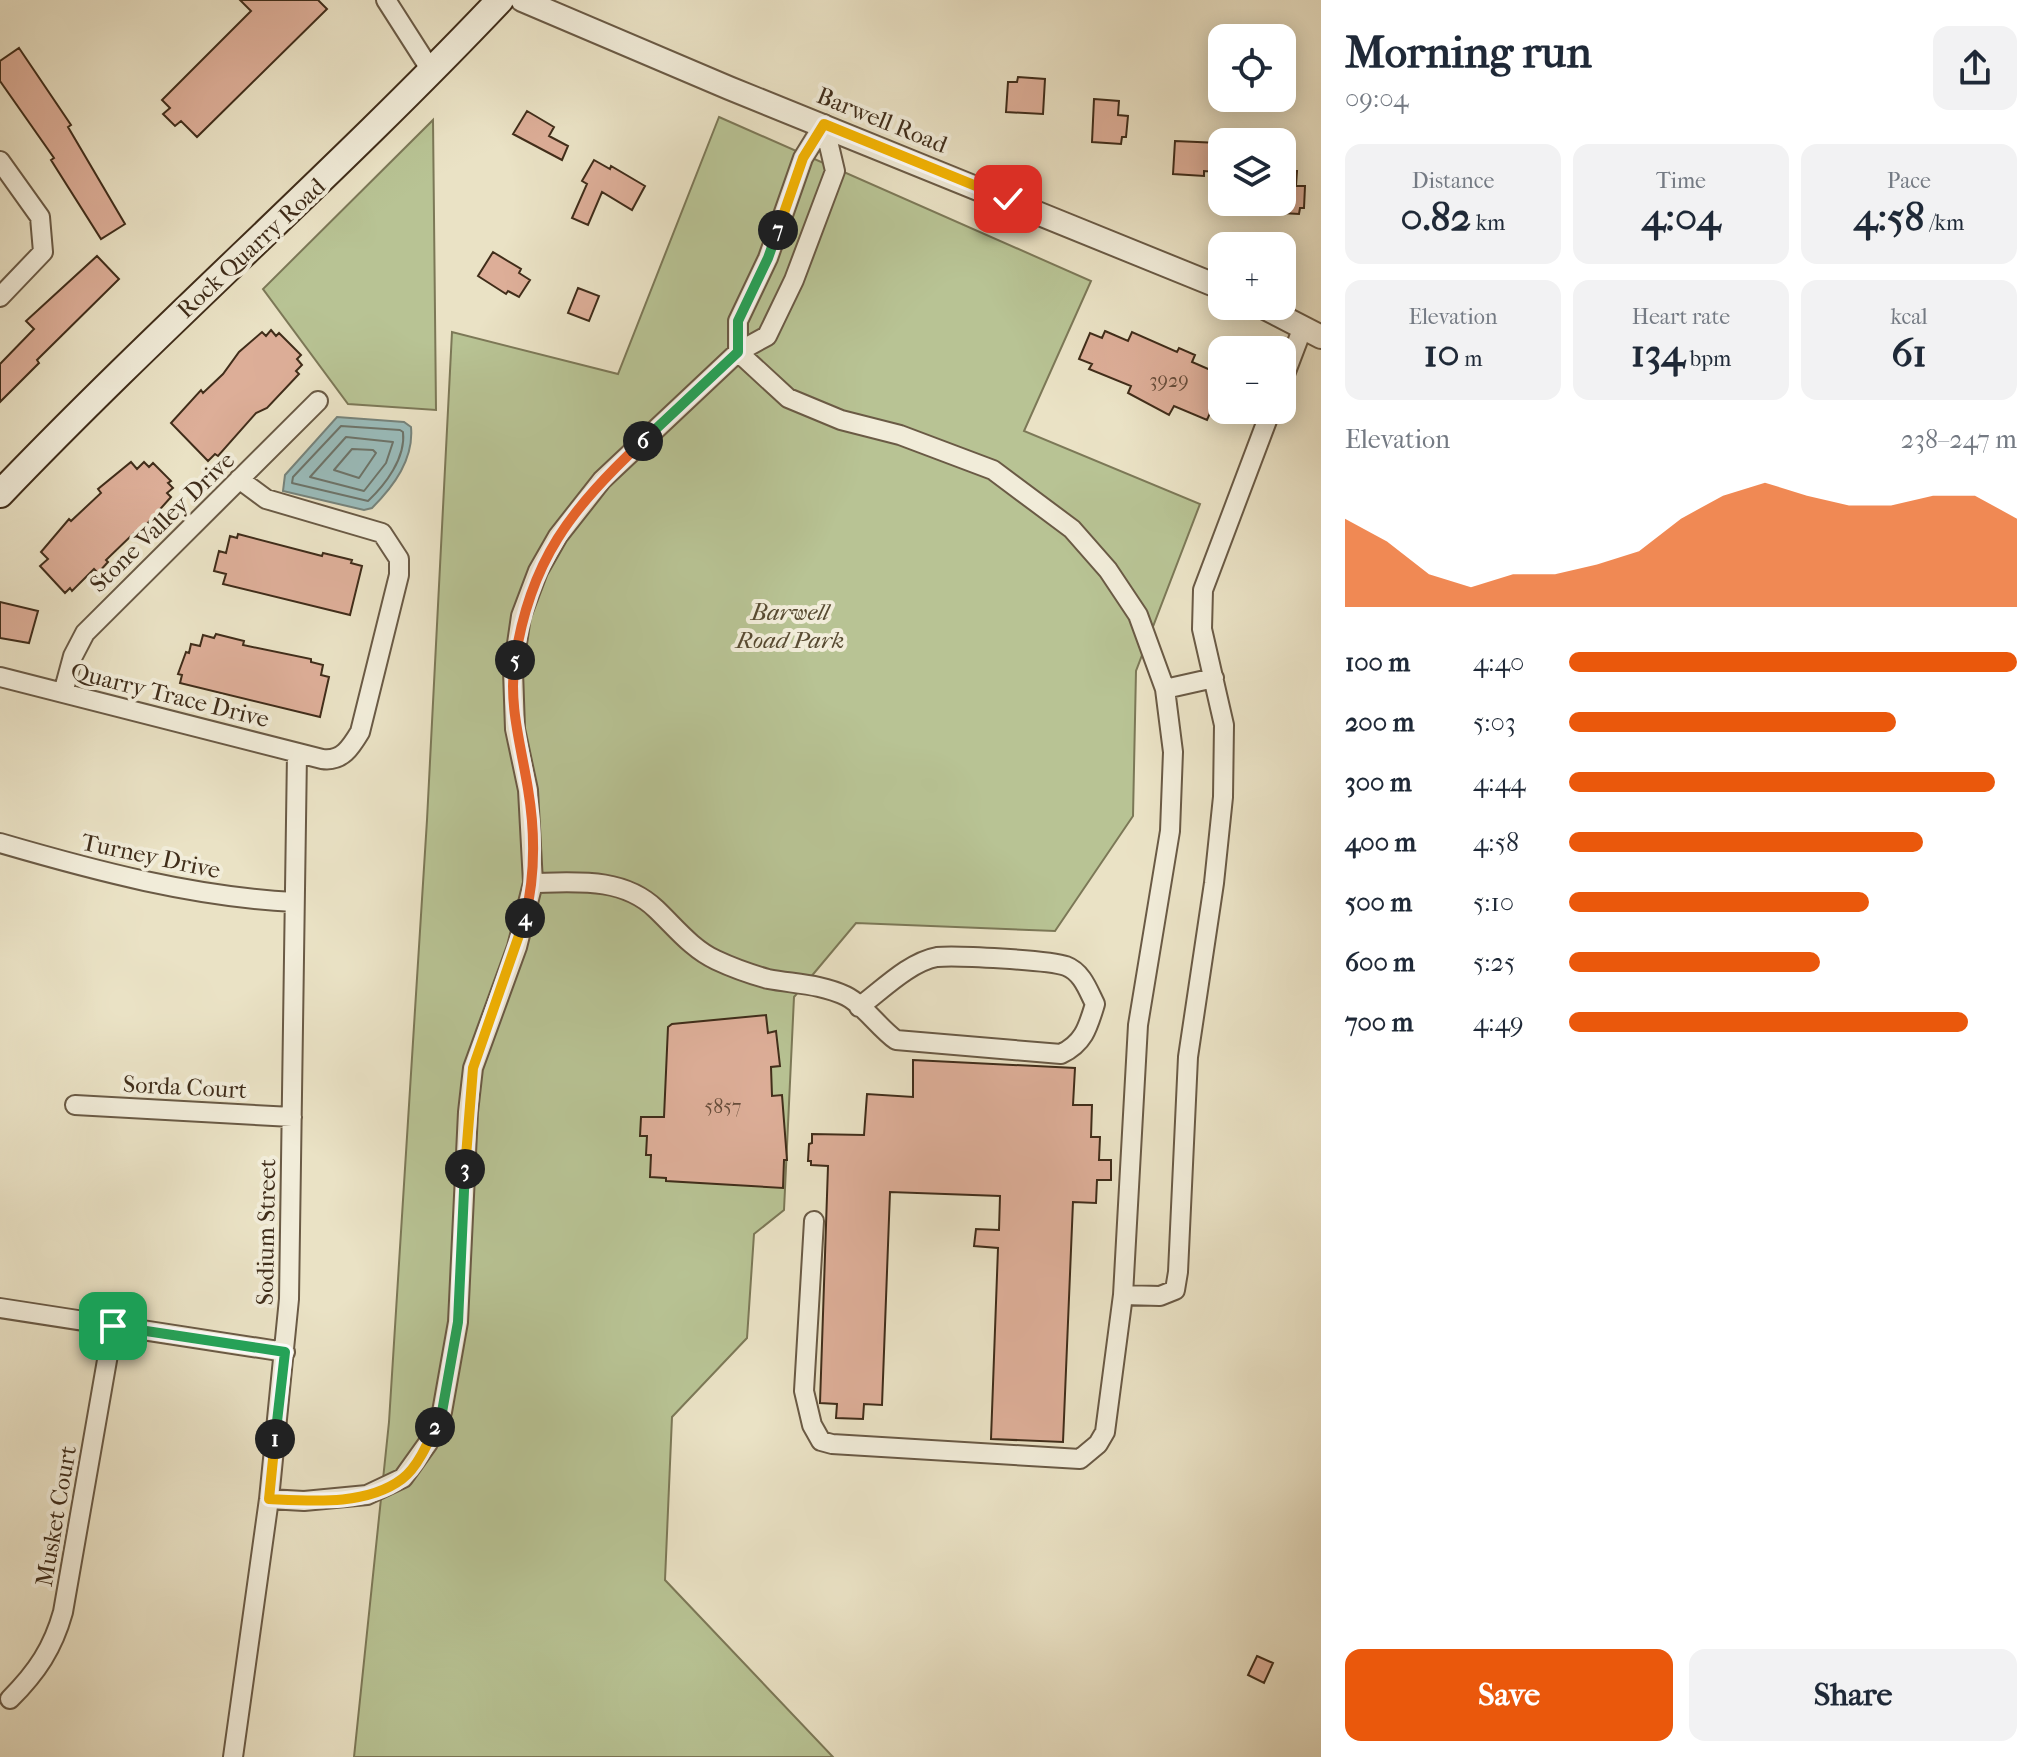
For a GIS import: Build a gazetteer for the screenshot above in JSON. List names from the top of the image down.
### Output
{
  "streets": {
    "main road": ["Rock Quarry Road"],
    "street": [
      "Barwell Road",
      "Stone Valley Drive",
      "Quarry Trace Drive",
      "Turney Drive",
      "Sorda Court",
      "Sodium Street",
      "Musket Court"
    ]
  },
  "crossings": [
    ["Stone Valley Drive", "Quarry Trace Drive"],
    ["Quarry Trace Drive", "Sodium Street"],
    ["Turney Drive", "Sodium Street"],
    ["Sorda Court", "Sodium Street"]
  ],
  "parks": ["Barwell Road Park"],
  "house_numbers": ["3929", "5857"],
  "page": {
    "heading": ["Morning run", "09:04"],
    "map_buttons": ["+", "−"],
    "stats": [
      ["Distance", "0.82 km"],
      ["Time", "4:04"],
      ["Pace", "4:58 /km"],
      ["Elevation", "10 m"],
      ["Heart rate", "134 bpm"],
      ["kcal", "61"]
    ],
    "pins": [
      "7",
      "6",
      "5",
      "4",
      "3",
      "2",
      "1"
    ],
    "chart": ["Elevation", "238–247 m"],
    "list": [
      {
        "name": "100 m",
        "note": "4:40"
      },
      {
        "name": "200 m",
        "note": "5:03"
      },
      {
        "name": "300 m",
        "note": "4:44"
      },
      {
        "name": "400 m",
        "note": "4:58"
      },
      {
        "name": "500 m",
        "note": "5:10"
      },
      {
        "name": "600 m",
        "note": "5:25"
      },
      {
        "name": "700 m",
        "note": "4:49"
      }
    ],
    "buttons": ["Save", "Share"]
  }
}
